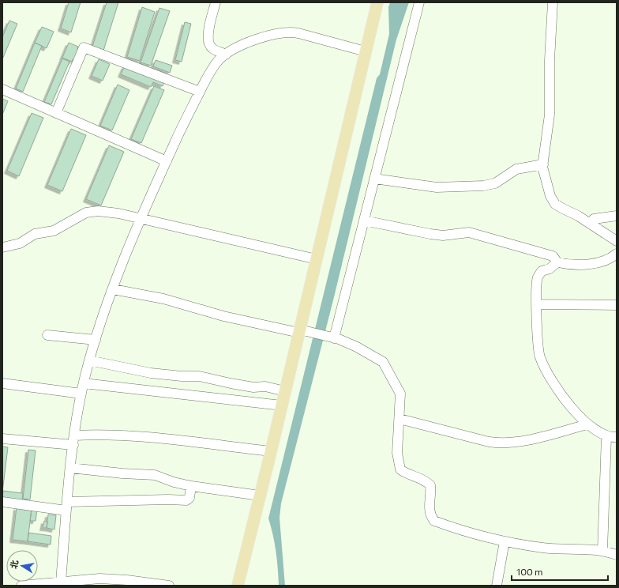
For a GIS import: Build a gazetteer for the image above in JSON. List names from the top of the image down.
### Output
{
  "scale_bar": "100 m",
  "north": "left"
}
